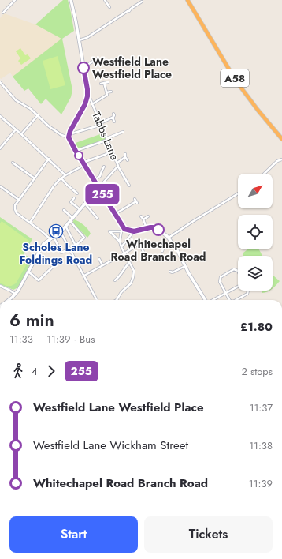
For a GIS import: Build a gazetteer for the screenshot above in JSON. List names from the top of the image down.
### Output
{
  "streets": {
    "highway": ["A58"],
    "street": ["Tabbs Lane"]
  },
  "places": {
    "other": ["Westfield Lane Westfield Place", "Whitechapel Road Branch Road"],
    "bus stop": ["Scholes Lane Foldings Road"]
  },
  "lines": ["bus line 255"],
  "north": "top right",
  "page": {
    "on_map": "255",
    "heading": ["6 min", "11:33 – 11:39 · Bus", "£1.80"],
    "legs": ["4", "255", "2 stops"],
    "list": [
      {
        "name": "Westfield Lane Westfield Place",
        "value": "11:37"
      },
      {
        "name": "Westfield Lane Wickham Street",
        "value": "11:38"
      },
      {
        "name": "Whitechapel Road Branch Road",
        "value": "11:39"
      }
    ],
    "buttons": ["Start", "Tickets"]
  }
}
